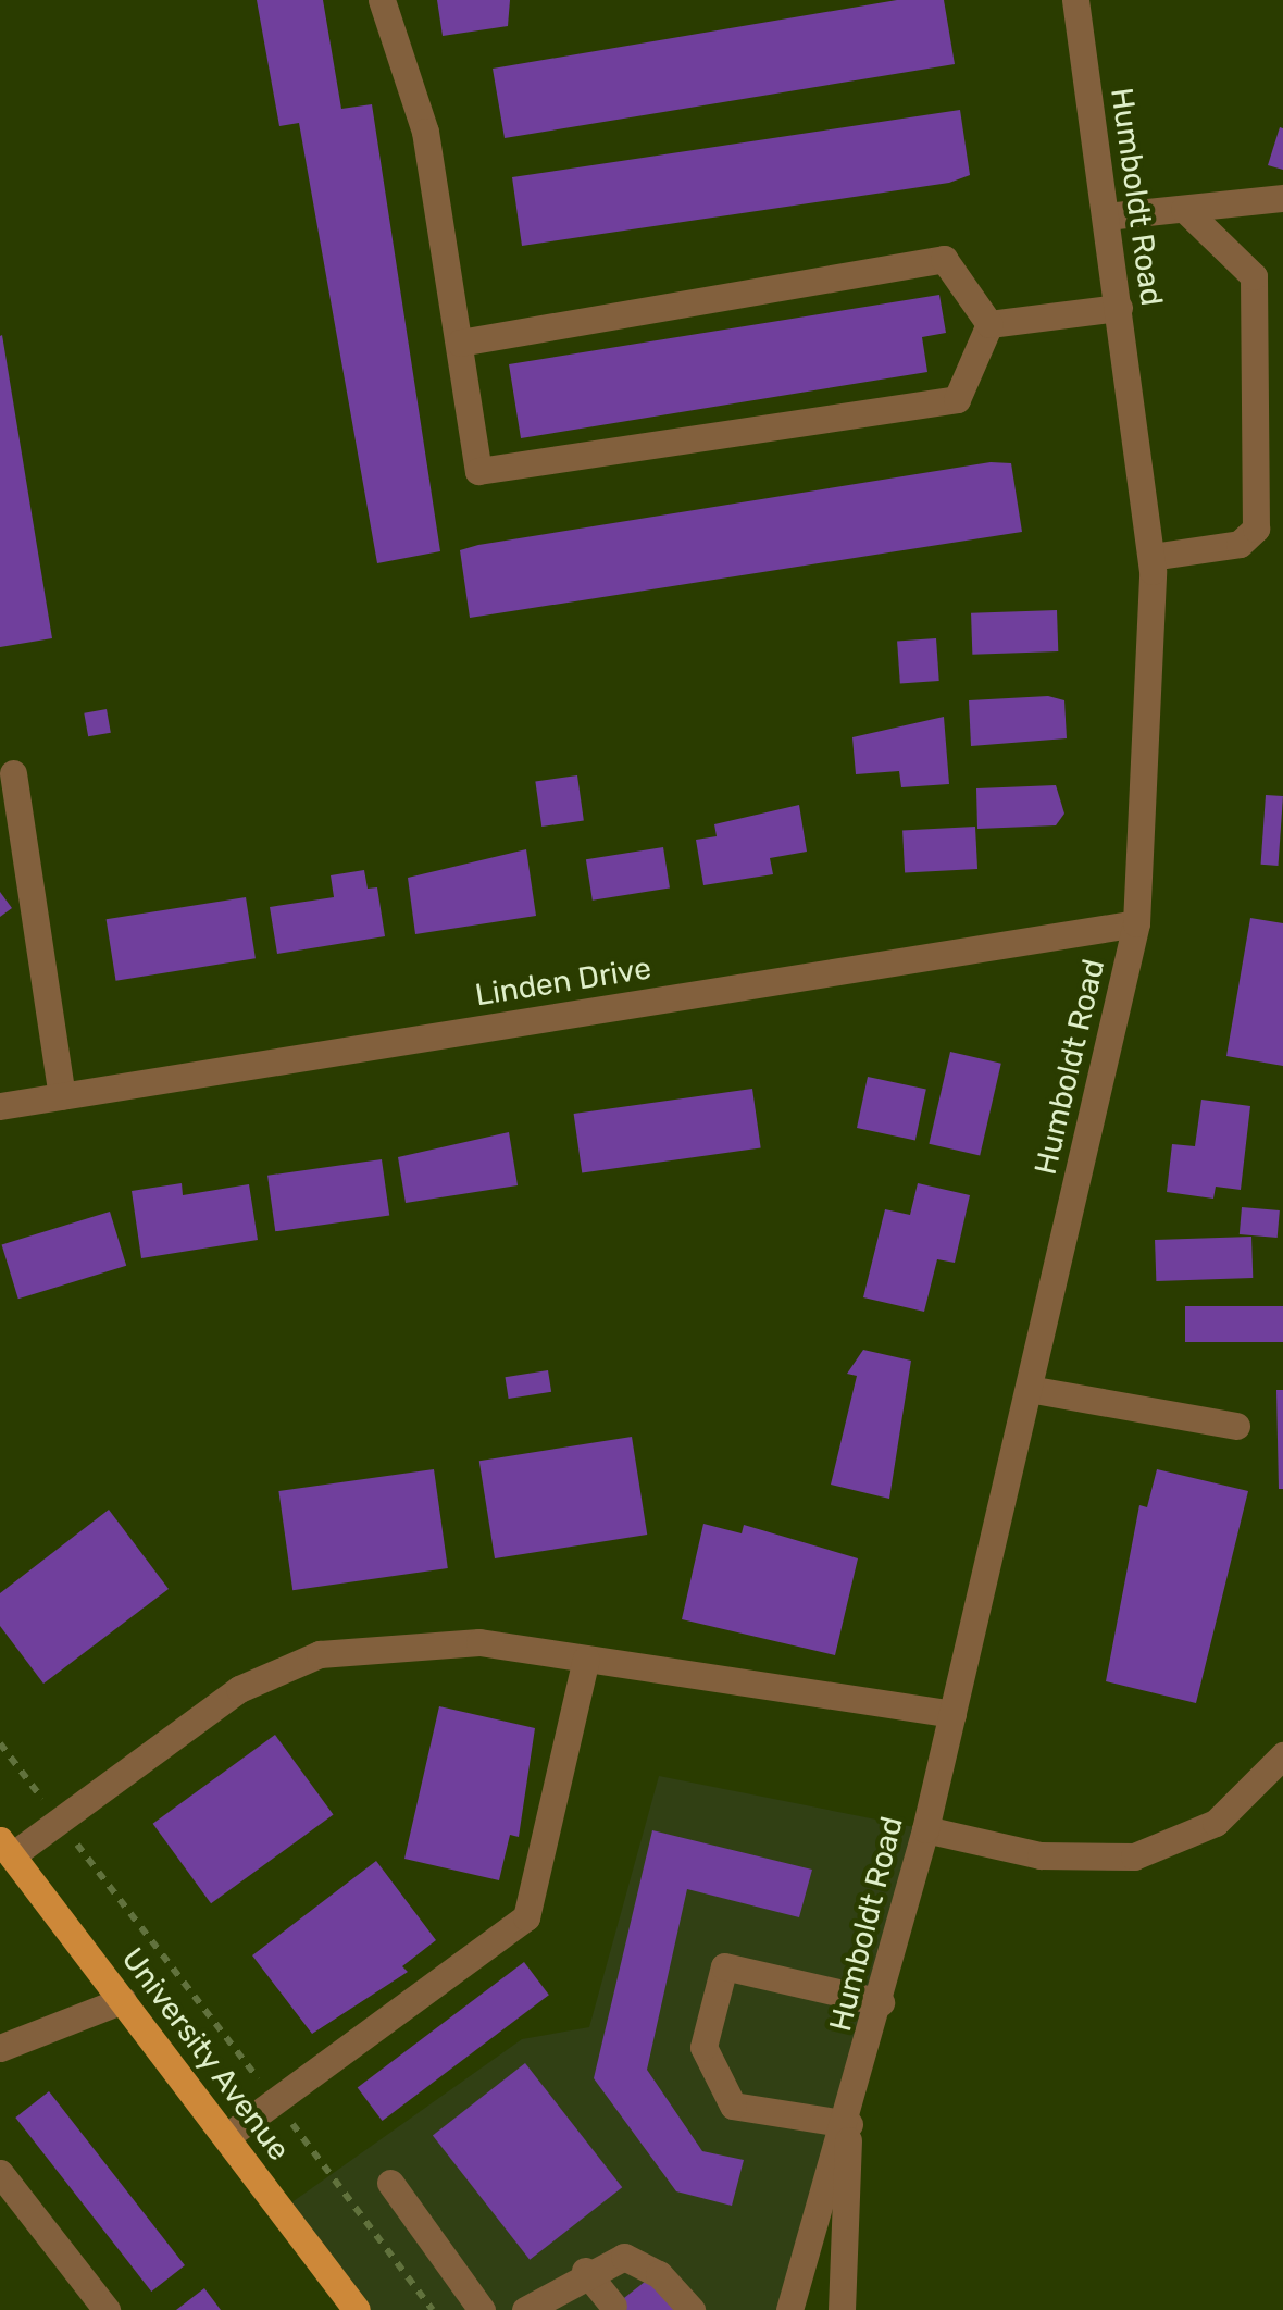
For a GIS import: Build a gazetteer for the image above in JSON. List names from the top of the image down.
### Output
{
  "streets": {
    "main road": ["University Avenue"],
    "street": ["Humboldt Road", "Linden Drive"]
  },
  "crossings": [
    ["Humboldt Road", "Linden Drive"]
  ]
}
